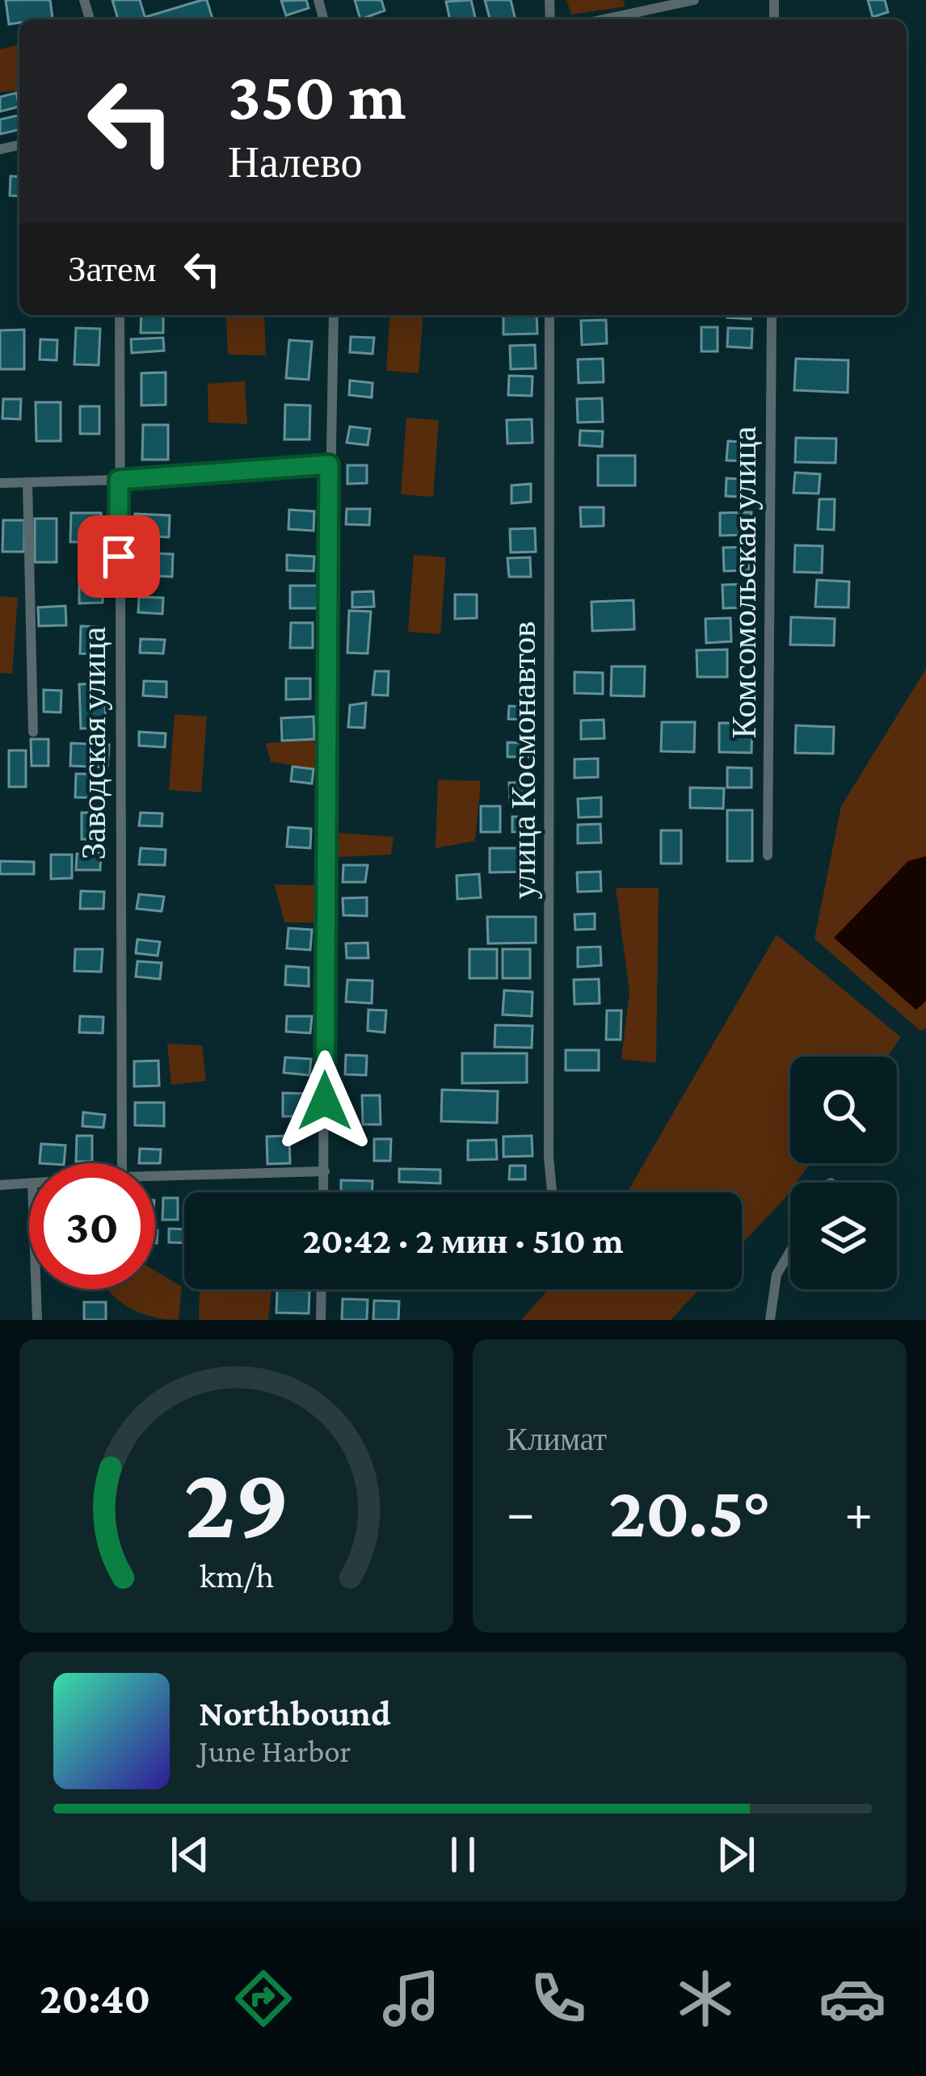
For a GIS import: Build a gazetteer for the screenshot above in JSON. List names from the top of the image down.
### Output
{
  "streets": {
    "street": ["Комсомольская улица", "Заводская улица", "улица Космонавтов"]
  },
  "page": {
    "turn": ["350 m", "Налево"],
    "then": "Затем",
    "limit": "30",
    "trip": "20:42 · 2 мин · 510 m",
    "tile": "Климат",
    "heat": ["−", "20.5°", "+"],
    "song": ["Northbound", "June Harbor"],
    "tabs": "20:40",
    "gauge": ["29", "km/h"]
  }
}
